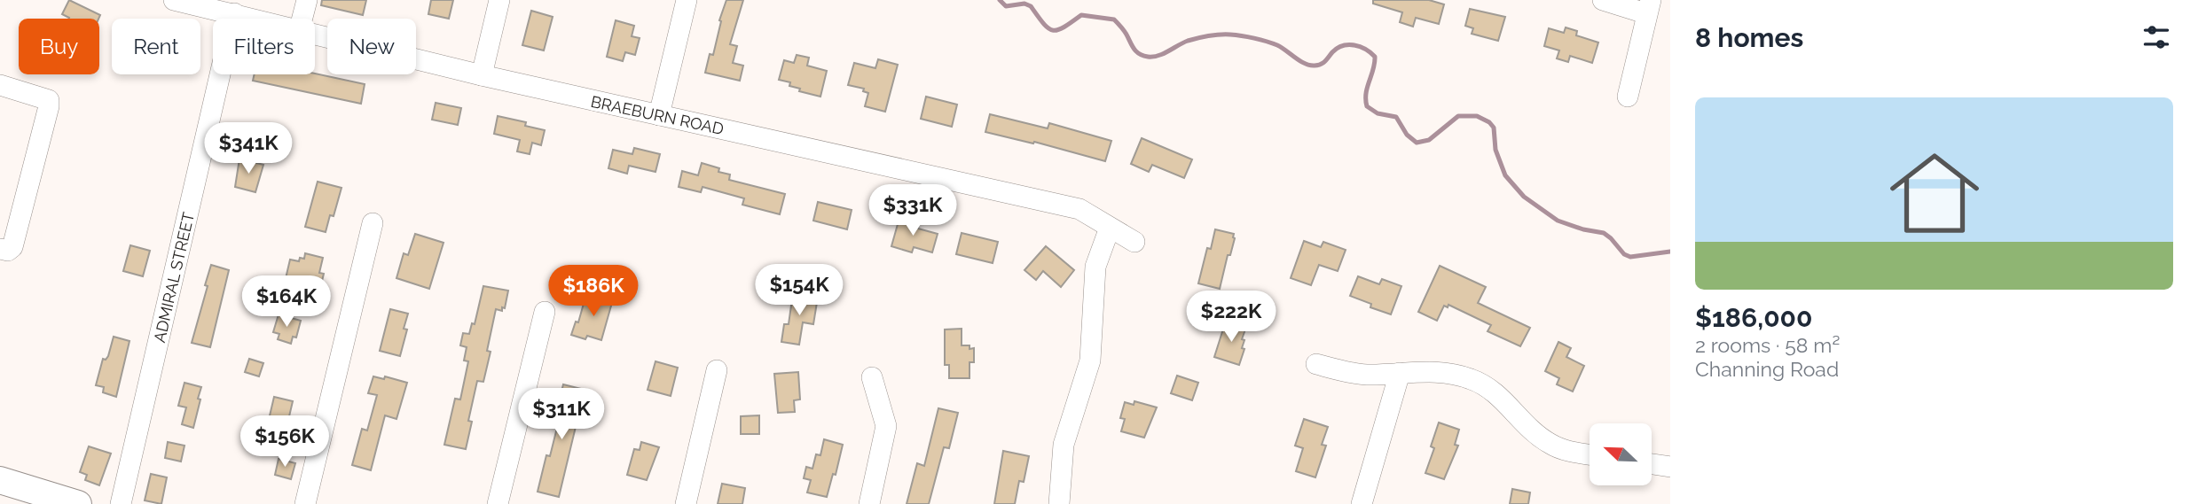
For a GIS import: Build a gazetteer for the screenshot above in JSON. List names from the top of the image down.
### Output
{
  "streets": {
    "street": ["BRAEBURN ROAD", "ADMIRAL STREET"]
  },
  "crossings": [
    ["BRAEBURN ROAD", "ADMIRAL STREET"]
  ],
  "north": "top left",
  "page": {
    "heading": "8 homes",
    "chip": [
      "Buy",
      "Rent",
      "Filters",
      "New"
    ],
    "list": [
      {
        "name": "$186,000",
        "note": "2 rooms · 58 m² · Channing Road"
      }
    ],
    "price": [
      "$341K",
      "$331K",
      "$154K",
      "$186K",
      "$164K",
      "$222K",
      "$311K",
      "$156K"
    ]
  }
}
